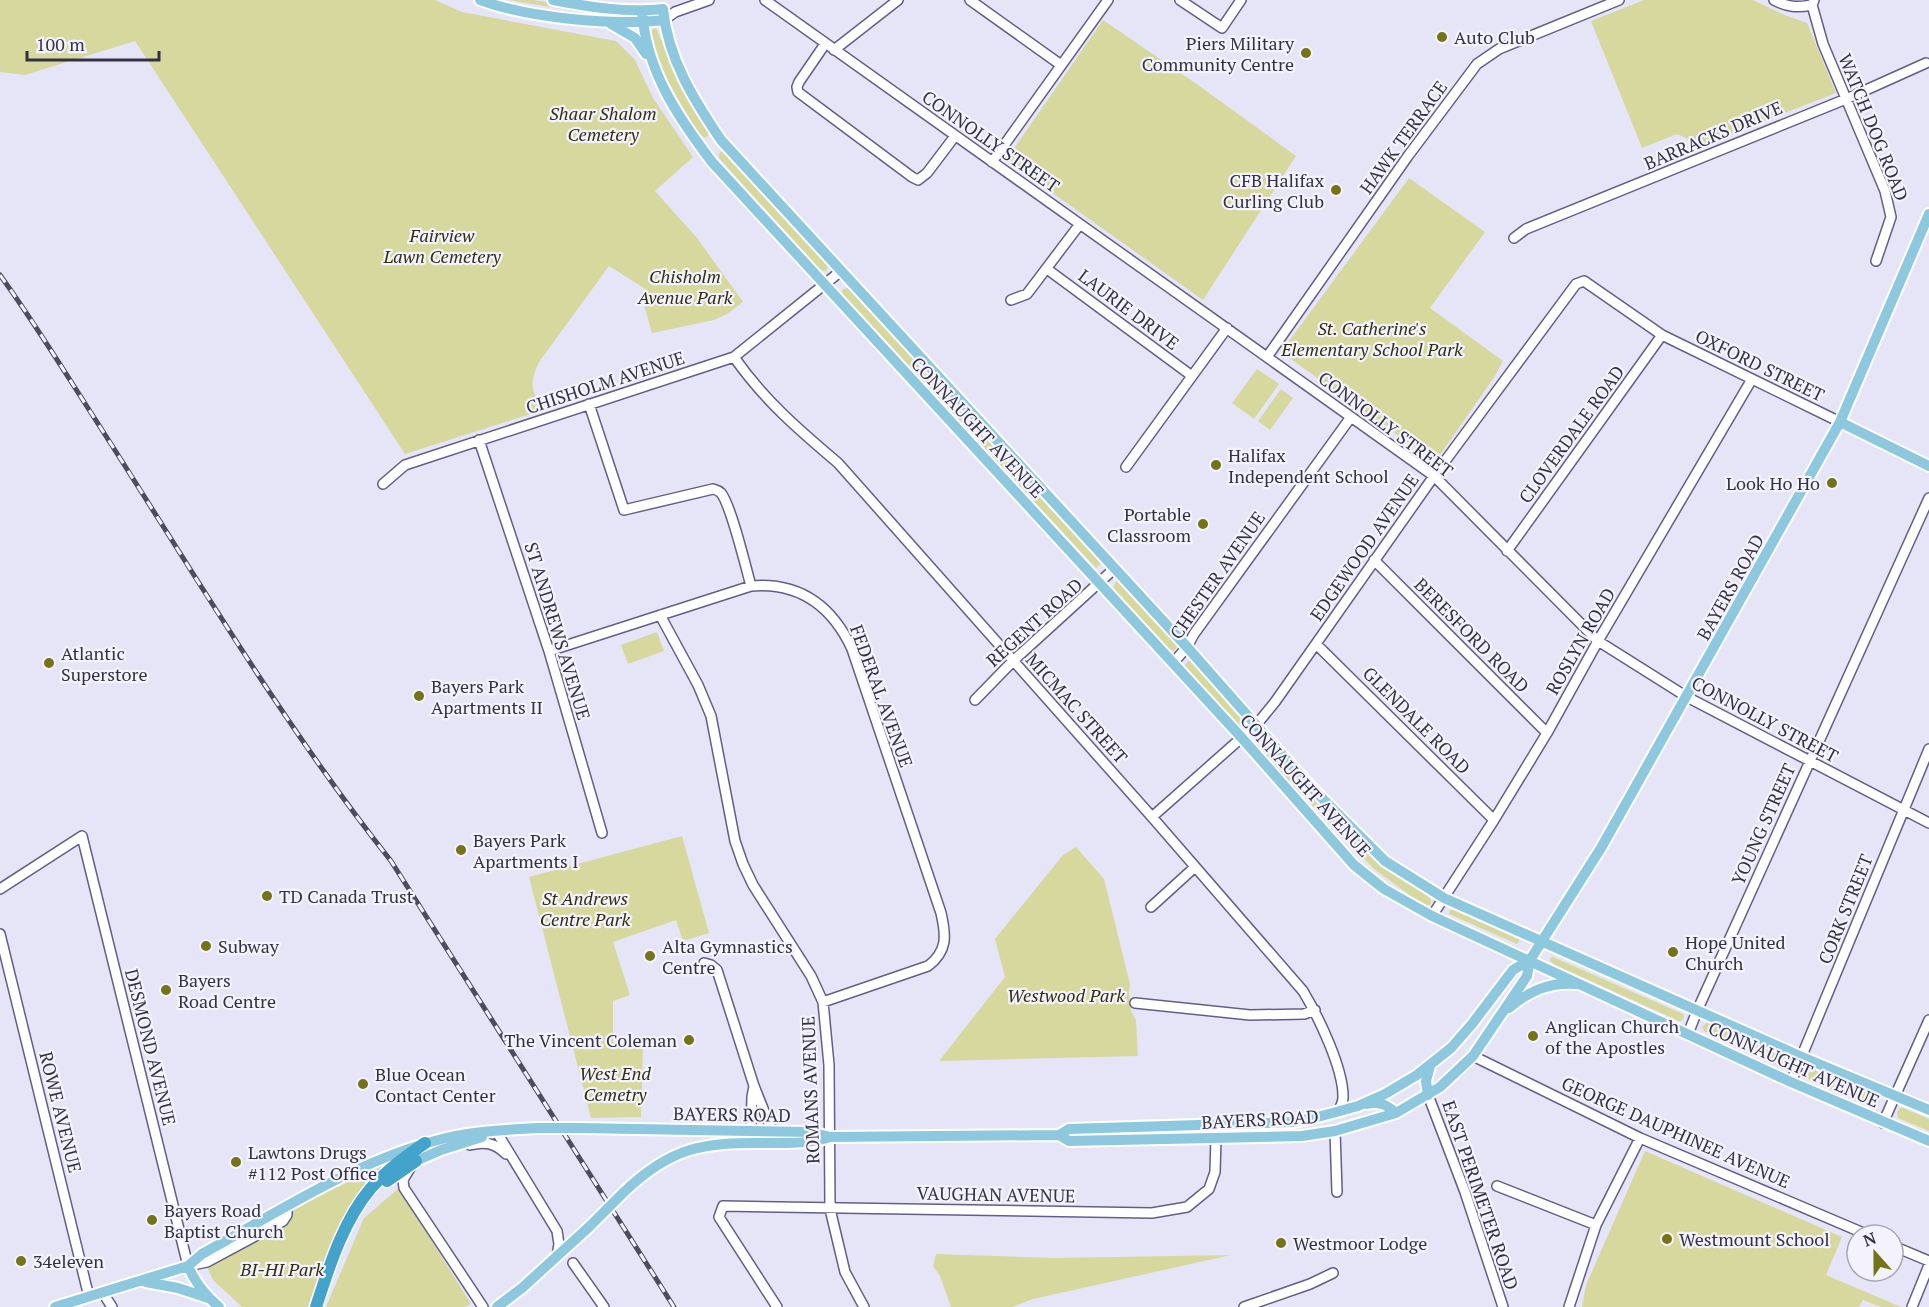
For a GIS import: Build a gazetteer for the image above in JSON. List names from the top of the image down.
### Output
{
  "streets": {
    "main road": ["OXFORD STREET", "CONNAUGHT AVENUE", "BAYERS ROAD"],
    "street": [
      "WATCH DOG ROAD",
      "BARRACKS DRIVE",
      "HAWK TERRACE",
      "CONNOLLY STREET",
      "LAURIE DRIVE",
      "CHISHOLM AVENUE",
      "CLOVERDALE ROAD",
      "EDGEWOOD AVENUE",
      "CHESTER AVENUE",
      "REGENT ROAD",
      "ST ANDREWS AVENUE",
      "BERESFORD ROAD",
      "ROSLYN ROAD",
      "FEDERAL AVENUE",
      "MICMAC STREET",
      "GLENDALE ROAD",
      "YOUNG STREET",
      "CORK STREET",
      "DESMOND AVENUE",
      "ROMANS AVENUE",
      "ROWE AVENUE",
      "GEORGE DAUPHINEE AVENUE",
      "VAUGHAN AVENUE",
      "EAST PERIMETER ROAD"
    ]
  },
  "crossings": [
    ["WATCH DOG ROAD", "BARRACKS DRIVE"],
    ["HAWK TERRACE", "CONNOLLY STREET"],
    ["CONNOLLY STREET", "CLOVERDALE ROAD"],
    ["CONNOLLY STREET", "EDGEWOOD AVENUE"],
    ["CONNOLLY STREET", "CHESTER AVENUE"],
    ["CONNOLLY STREET", "BAYERS ROAD"],
    ["CONNOLLY STREET", "ROSLYN ROAD"],
    ["CONNOLLY STREET", "YOUNG STREET"],
    ["CONNOLLY STREET", "CORK STREET"],
    ["OXFORD STREET", "CLOVERDALE ROAD"],
    ["OXFORD STREET", "EDGEWOOD AVENUE"],
    ["OXFORD STREET", "BAYERS ROAD"],
    ["OXFORD STREET", "ROSLYN ROAD"],
    ["CHISHOLM AVENUE", "CONNAUGHT AVENUE"],
    ["CHISHOLM AVENUE", "ST ANDREWS AVENUE"],
    ["CHISHOLM AVENUE", "MICMAC STREET"],
    ["CONNAUGHT AVENUE", "EDGEWOOD AVENUE"],
    ["CONNAUGHT AVENUE", "CHESTER AVENUE"],
    ["CONNAUGHT AVENUE", "BAYERS ROAD"],
    ["CONNAUGHT AVENUE", "REGENT ROAD"],
    ["CONNAUGHT AVENUE", "ROSLYN ROAD"],
    ["CONNAUGHT AVENUE", "YOUNG STREET"],
    ["CONNAUGHT AVENUE", "CORK STREET"],
    ["EDGEWOOD AVENUE", "BERESFORD ROAD"],
    ["EDGEWOOD AVENUE", "MICMAC STREET"],
    ["EDGEWOOD AVENUE", "GLENDALE ROAD"],
    ["BAYERS ROAD", "MICMAC STREET"],
    ["BAYERS ROAD", "DESMOND AVENUE"],
    ["BAYERS ROAD", "ROMANS AVENUE"],
    ["BAYERS ROAD", "ROWE AVENUE"],
    ["BAYERS ROAD", "GEORGE DAUPHINEE AVENUE"],
    ["BAYERS ROAD", "VAUGHAN AVENUE"],
    ["BAYERS ROAD", "EAST PERIMETER ROAD"],
    ["REGENT ROAD", "MICMAC STREET"],
    ["ST ANDREWS AVENUE", "FEDERAL AVENUE"],
    ["BERESFORD ROAD", "ROSLYN ROAD"],
    ["ROSLYN ROAD", "GLENDALE ROAD"],
    ["FEDERAL AVENUE", "ROMANS AVENUE"],
    ["ROMANS AVENUE", "VAUGHAN AVENUE"]
  ],
  "parks": [
    "Shaar Shalom Cemetery",
    "Fairview Lawn Cemetery",
    "Chisholm Avenue Park",
    "St. Catherine's Elementary School Park",
    "St Andrews Centre Park",
    "Westwood Park",
    "West End Cemetry",
    "BI-HI Park"
  ],
  "places": [
    "Auto Club",
    "Piers Military Community Centre",
    "CFB Halifax Curling Club",
    "Halifax Independent School",
    "Look Ho Ho",
    "Portable Classroom",
    "Atlantic Superstore",
    "Bayers Park Apartments II",
    "Bayers Park Apartments I",
    "TD Canada Trust",
    "Subway",
    "Hope United Church",
    "Alta Gymnastics Centre",
    "Bayers Road Centre",
    "Anglican Church of the Apostles",
    "The Vincent Coleman",
    "Blue Ocean Contact Center",
    "Lawtons Drugs #112 Post Office",
    "Bayers Road Baptist Church",
    "Westmount School",
    "Westmoor Lodge",
    "34eleven"
  ],
  "scale_bar": "100 m",
  "north": "top"
}
